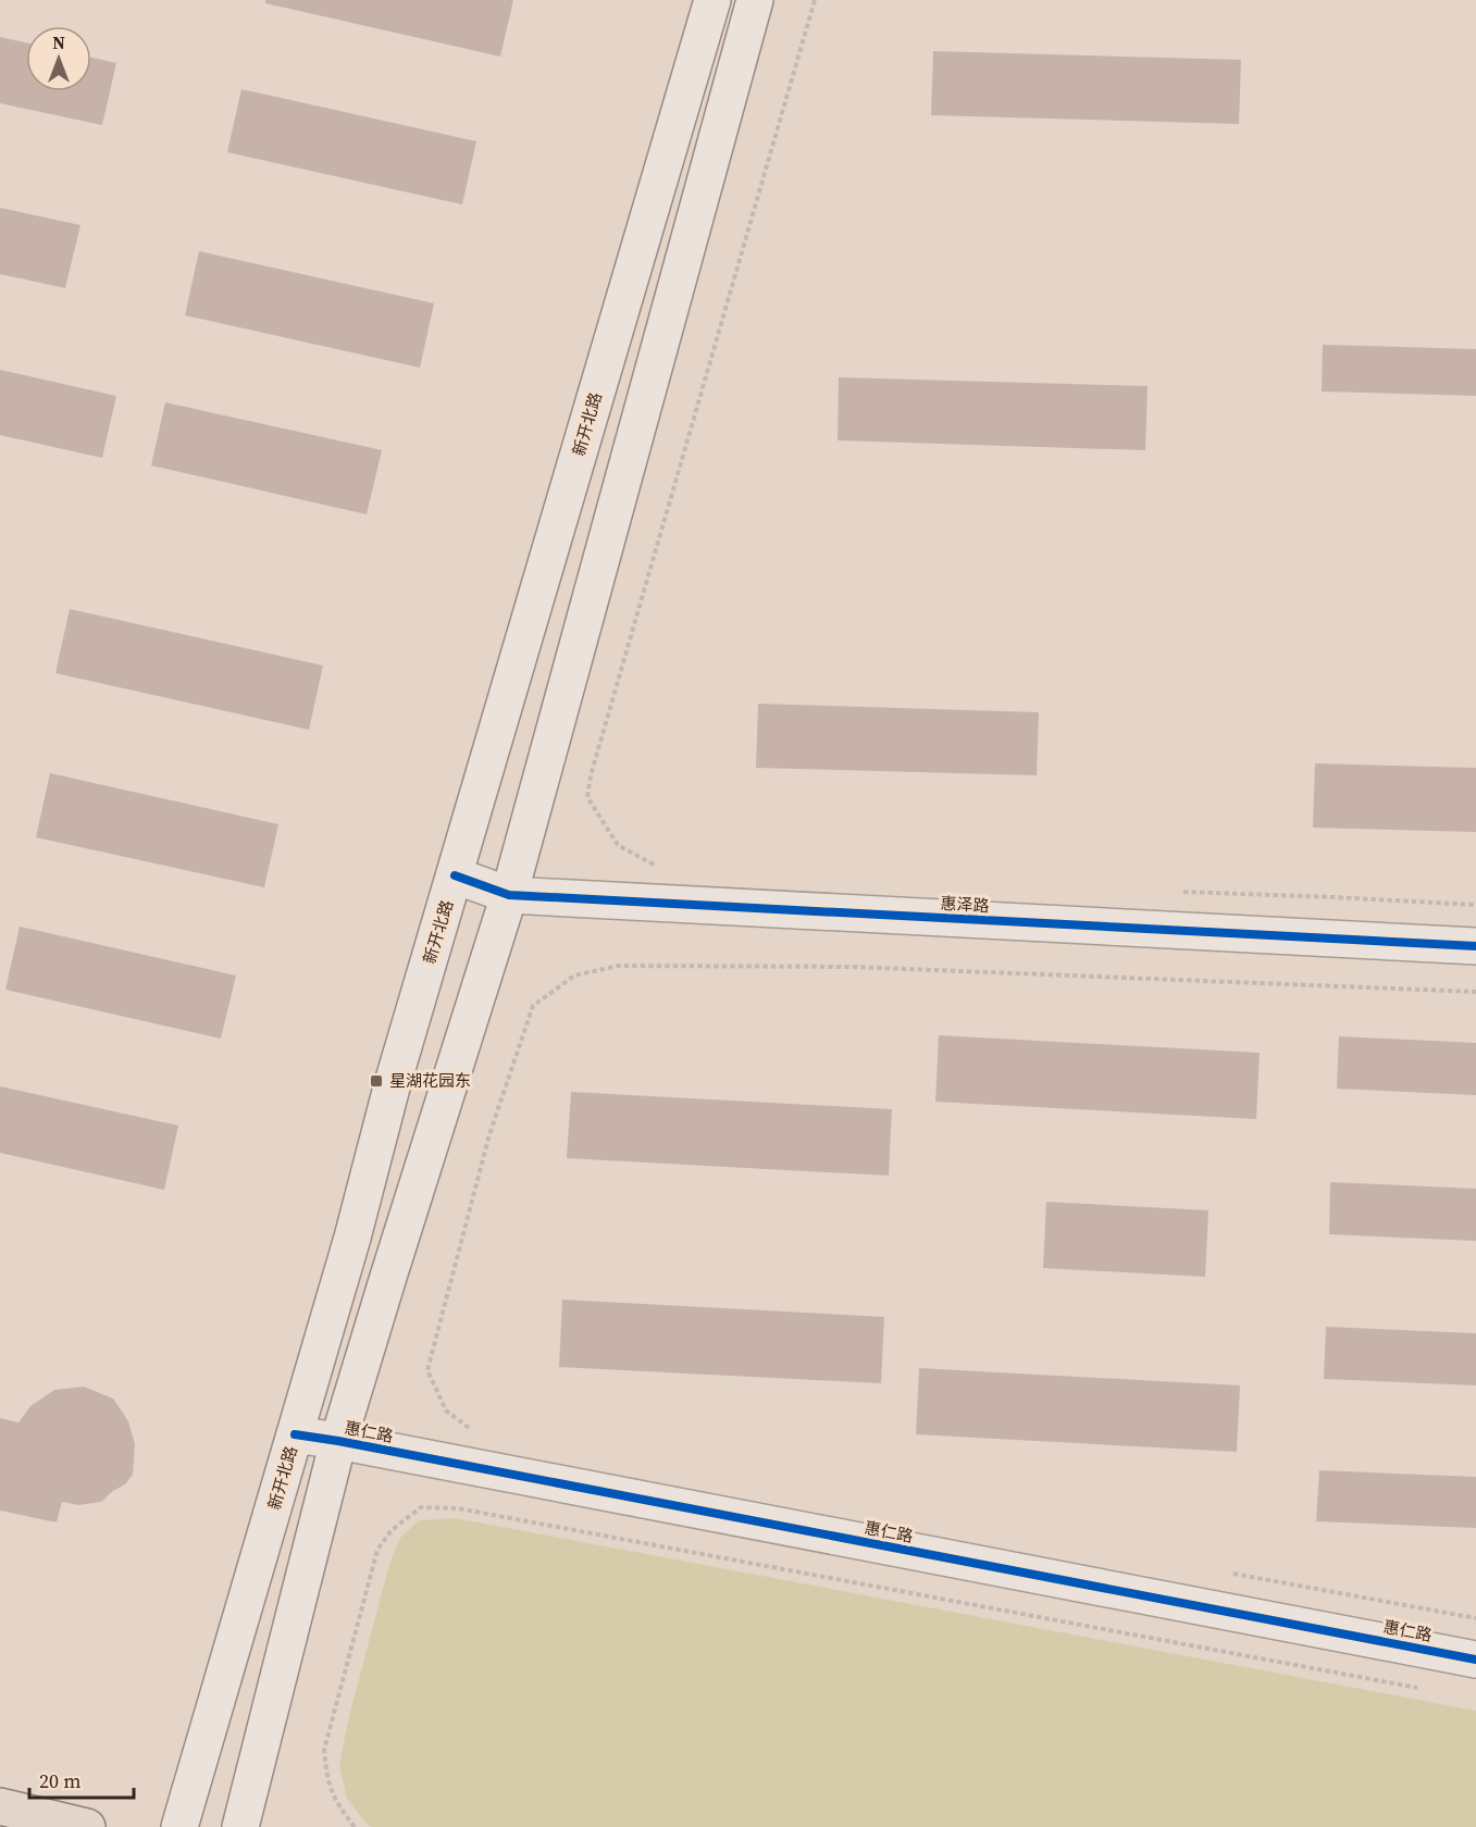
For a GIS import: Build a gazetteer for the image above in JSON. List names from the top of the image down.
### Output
{
  "streets": {
    "main road": ["新开北路", "惠泽路", "惠仁路"]
  },
  "crossings": [
    ["新开北路", "惠泽路"],
    ["新开北路", "惠仁路"]
  ],
  "places": {
    "transit": ["星湖花园东"]
  },
  "scale_bar": "20 m",
  "north": "top"
}
